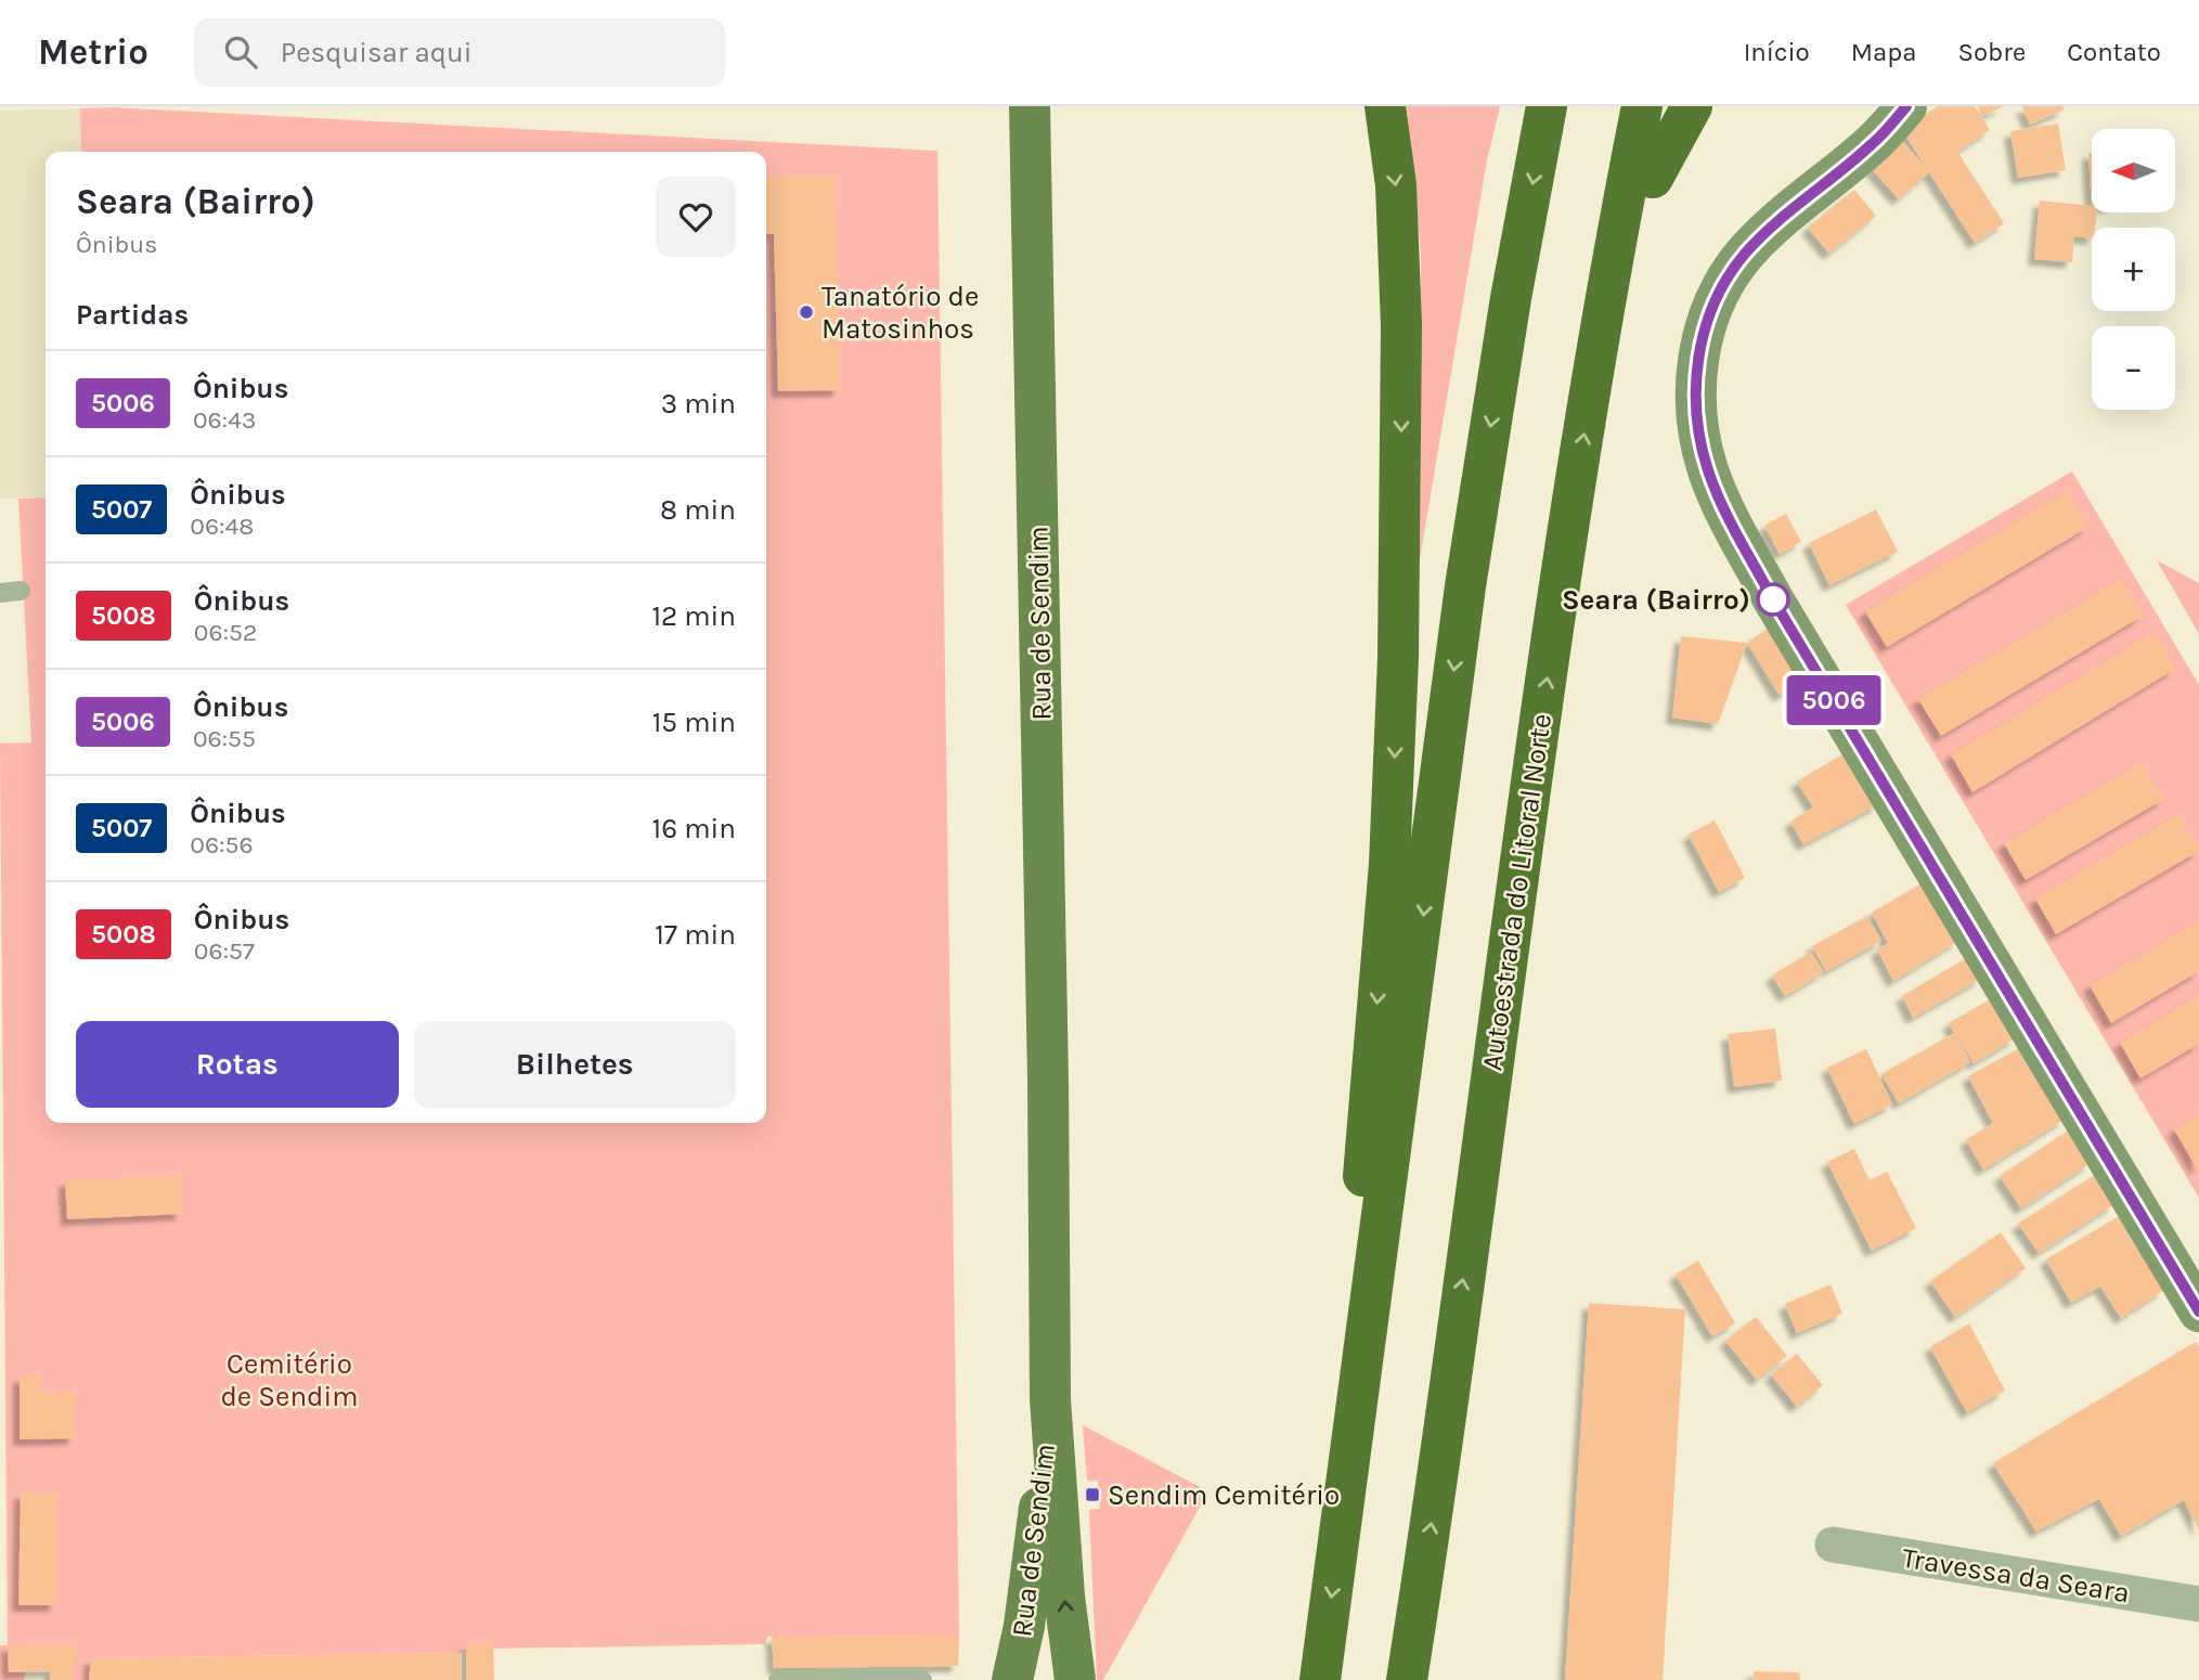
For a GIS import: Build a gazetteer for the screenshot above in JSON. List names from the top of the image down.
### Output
{
  "streets": {
    "highway": ["Autoestrada do Litoral Norte"],
    "main road": ["Rua de Sendim"],
    "street": ["Travessa da Seara"]
  },
  "parks": ["Cemitério de Sendim"],
  "places": {
    "other": ["Tanatório de Matosinhos", "Seara (Bairro)"],
    "transit": ["Sendim Cemitério"]
  },
  "lines": ["bus line 5006"],
  "north": "left",
  "page": {
    "header": "Metrio",
    "search": "Pesquisar aqui",
    "nav": [
      "Início",
      "Mapa",
      "Sobre",
      "Contato"
    ],
    "on_map": "5006",
    "map_buttons": ["+", "−"],
    "heading": [
      ["Seara (Bairro)", "Ônibus"],
      "Partidas"
    ],
    "list": [
      {
        "mark": "5006",
        "name": "Ônibus",
        "note": "06:43",
        "value": "3 min"
      },
      {
        "mark": "5007",
        "name": "Ônibus",
        "note": "06:48",
        "value": "8 min"
      },
      {
        "mark": "5008",
        "name": "Ônibus",
        "note": "06:52",
        "value": "12 min"
      },
      {
        "mark": "5006",
        "name": "Ônibus",
        "note": "06:55",
        "value": "15 min"
      },
      {
        "mark": "5007",
        "name": "Ônibus",
        "note": "06:56",
        "value": "16 min"
      },
      {
        "mark": "5008",
        "name": "Ônibus",
        "note": "06:57",
        "value": "17 min"
      }
    ],
    "buttons": ["Rotas", "Bilhetes"]
  }
}
